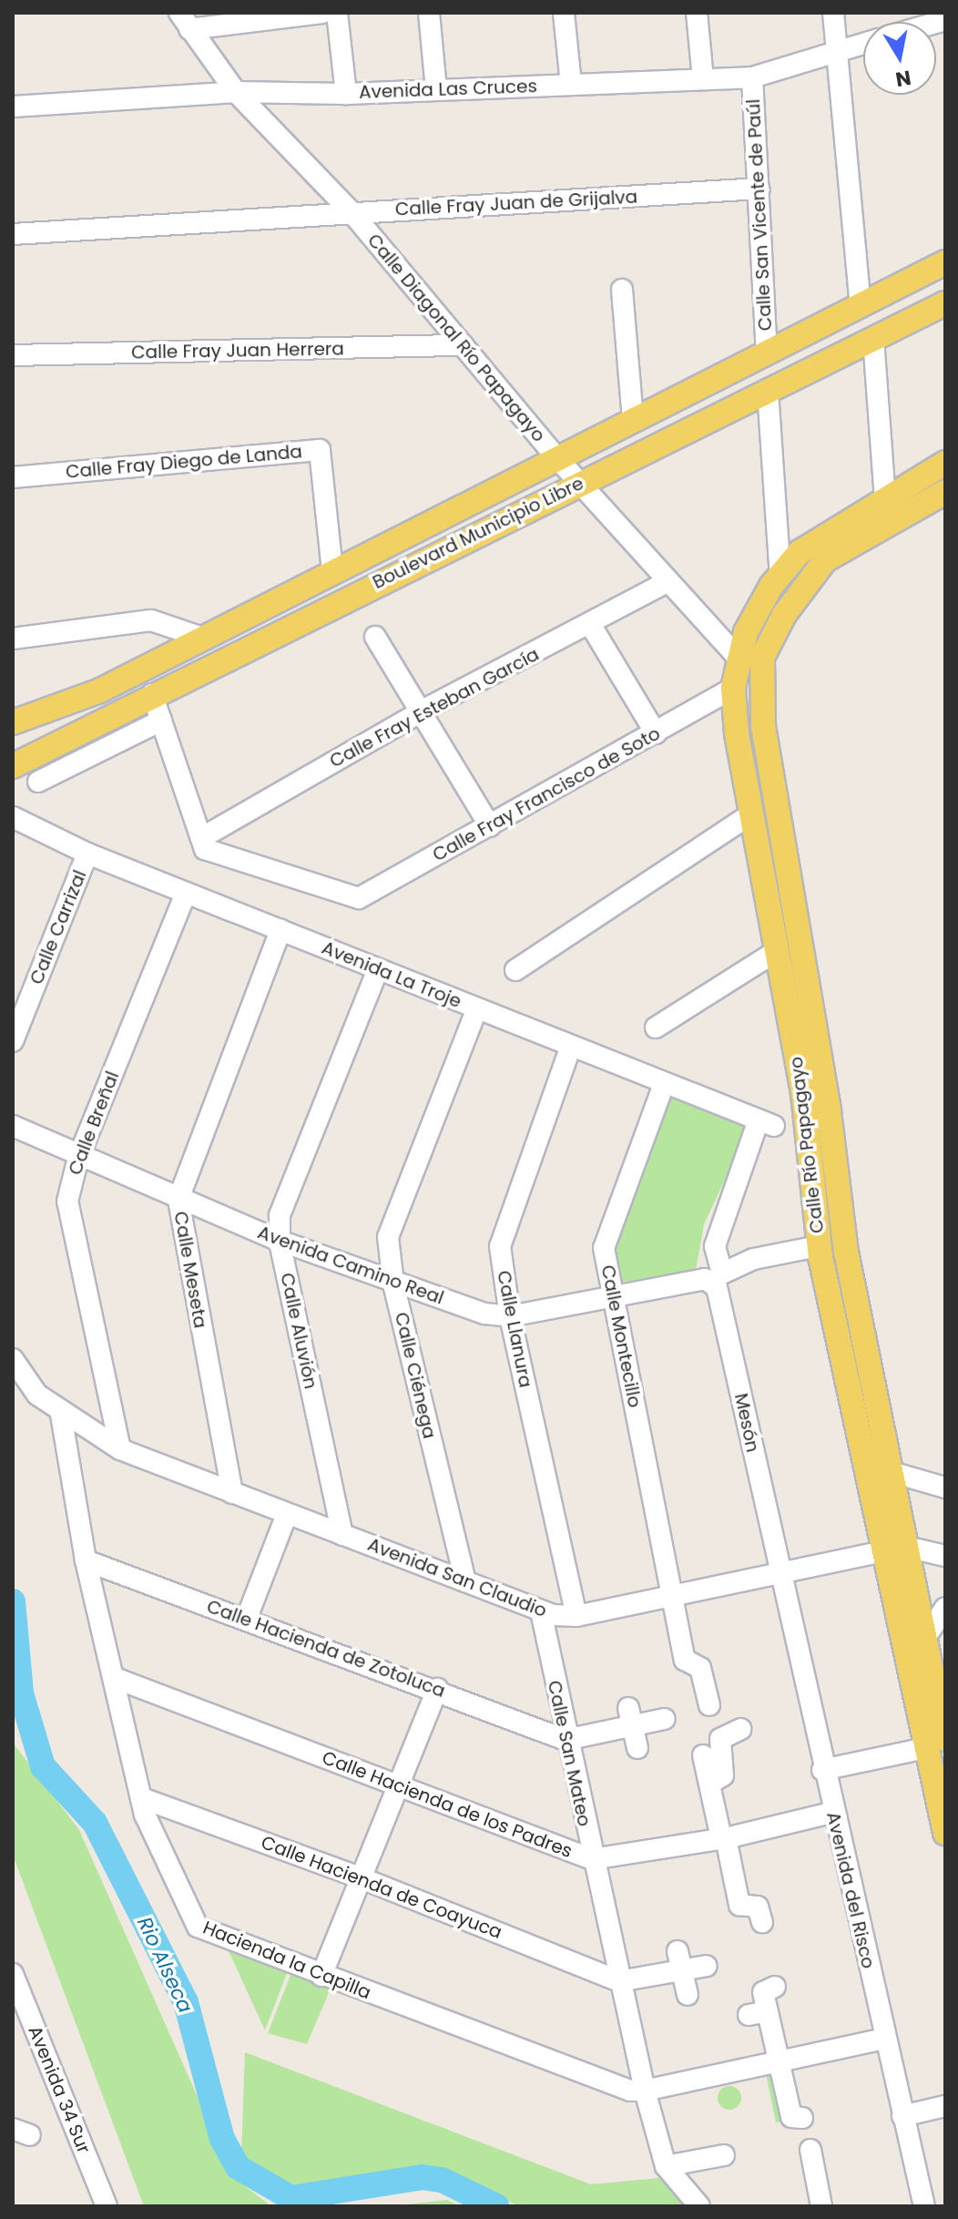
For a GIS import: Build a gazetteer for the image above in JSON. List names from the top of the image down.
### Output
{
  "streets": {
    "main road": ["Boulevard Municipio Libre", "Calle Río Papagayo"],
    "street": [
      "Avenida Las Cruces",
      "Calle Fray Juan de Grijalva",
      "Calle San Vicente de Paúl",
      "Calle Diagonal Río Papagayo",
      "Calle Fray Juan Herrera",
      "Calle Fray Diego de Landa",
      "Calle Fray Esteban García",
      "Calle Fray Francisco de Soto",
      "Calle Carrizal",
      "Avenida La Troje",
      "Calle Breñal",
      "Avenida Camino Real",
      "Calle Meseta",
      "Calle Llanura",
      "Calle Aluvión",
      "Calle Montecillo",
      "Calle Ciénega",
      "Mesón",
      "Avenida San Claudio",
      "Calle Hacienda de Zotoluca",
      "Calle San Mateo",
      "Calle Hacienda de los Padres",
      "Calle Hacienda de Coayuca",
      "Avenida del Risco",
      "Hacienda la Capilla",
      "Avenida 34 Sur"
    ]
  },
  "crossings": [
    ["Avenida Las Cruces", "Calle San Vicente de Paúl"],
    ["Avenida Las Cruces", "Calle Diagonal Río Papagayo"],
    ["Calle Fray Juan de Grijalva", "Calle San Vicente de Paúl"],
    ["Calle Fray Juan de Grijalva", "Calle Diagonal Río Papagayo"],
    ["Calle San Vicente de Paúl", "Boulevard Municipio Libre"],
    ["Calle Diagonal Río Papagayo", "Calle Fray Juan Herrera"],
    ["Calle Diagonal Río Papagayo", "Boulevard Municipio Libre"],
    ["Calle Diagonal Río Papagayo", "Calle Fray Esteban García"],
    ["Calle Diagonal Río Papagayo", "Calle Río Papagayo"],
    ["Calle Fray Diego de Landa", "Boulevard Municipio Libre"],
    ["Calle Fray Esteban García", "Calle Fray Francisco de Soto"],
    ["Calle Fray Francisco de Soto", "Calle Río Papagayo"],
    ["Calle Carrizal", "Avenida La Troje"],
    ["Avenida La Troje", "Calle Breñal"],
    ["Avenida La Troje", "Calle Meseta"],
    ["Avenida La Troje", "Calle Llanura"],
    ["Avenida La Troje", "Calle Aluvión"],
    ["Avenida La Troje", "Calle Montecillo"],
    ["Avenida La Troje", "Calle Ciénega"],
    ["Avenida La Troje", "Mesón"],
    ["Calle Breñal", "Avenida Camino Real"],
    ["Calle Breñal", "Avenida San Claudio"],
    ["Calle Río Papagayo", "Avenida Camino Real"],
    ["Calle Río Papagayo", "Avenida San Claudio"],
    ["Avenida Camino Real", "Calle Meseta"],
    ["Avenida Camino Real", "Calle Llanura"],
    ["Avenida Camino Real", "Calle Aluvión"],
    ["Avenida Camino Real", "Calle Montecillo"],
    ["Avenida Camino Real", "Calle Ciénega"],
    ["Avenida Camino Real", "Mesón"],
    ["Calle Meseta", "Avenida San Claudio"],
    ["Calle Llanura", "Avenida San Claudio"],
    ["Calle Aluvión", "Avenida San Claudio"],
    ["Calle Montecillo", "Avenida San Claudio"],
    ["Calle Ciénega", "Avenida San Claudio"],
    ["Mesón", "Avenida San Claudio"],
    ["Mesón", "Avenida del Risco"],
    ["Avenida San Claudio", "Calle San Mateo"],
    ["Avenida San Claudio", "Avenida del Risco"],
    ["Avenida San Claudio", "Hacienda la Capilla"],
    ["Calle Hacienda de Zotoluca", "Calle San Mateo"],
    ["Calle Hacienda de Zotoluca", "Hacienda la Capilla"],
    ["Calle San Mateo", "Calle Hacienda de los Padres"],
    ["Calle San Mateo", "Calle Hacienda de Coayuca"],
    ["Calle San Mateo", "Hacienda la Capilla"],
    ["Calle Hacienda de los Padres", "Avenida del Risco"],
    ["Calle Hacienda de los Padres", "Hacienda la Capilla"],
    ["Calle Hacienda de Coayuca", "Hacienda la Capilla"],
    ["Avenida del Risco", "Hacienda la Capilla"]
  ],
  "water": ["Rio Alseca"],
  "north": "bottom"
}
